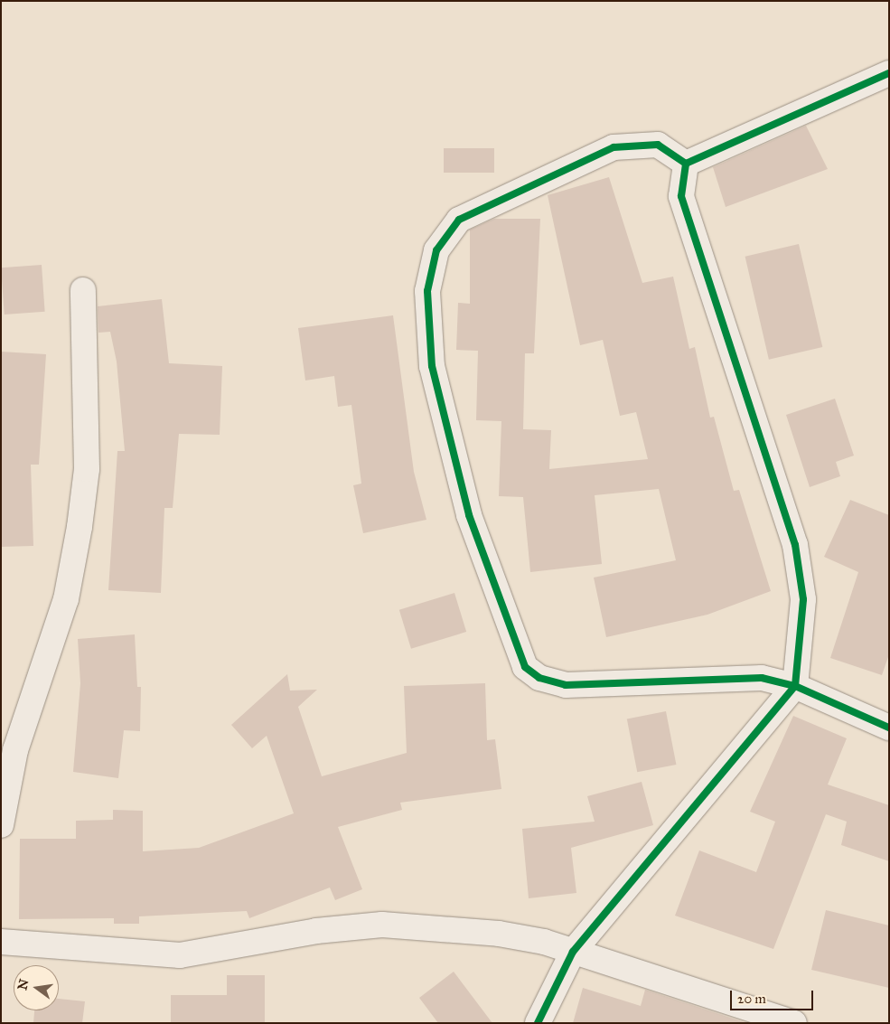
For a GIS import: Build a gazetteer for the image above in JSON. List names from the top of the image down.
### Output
{
  "scale_bar": "20 m",
  "north": "left"
}
